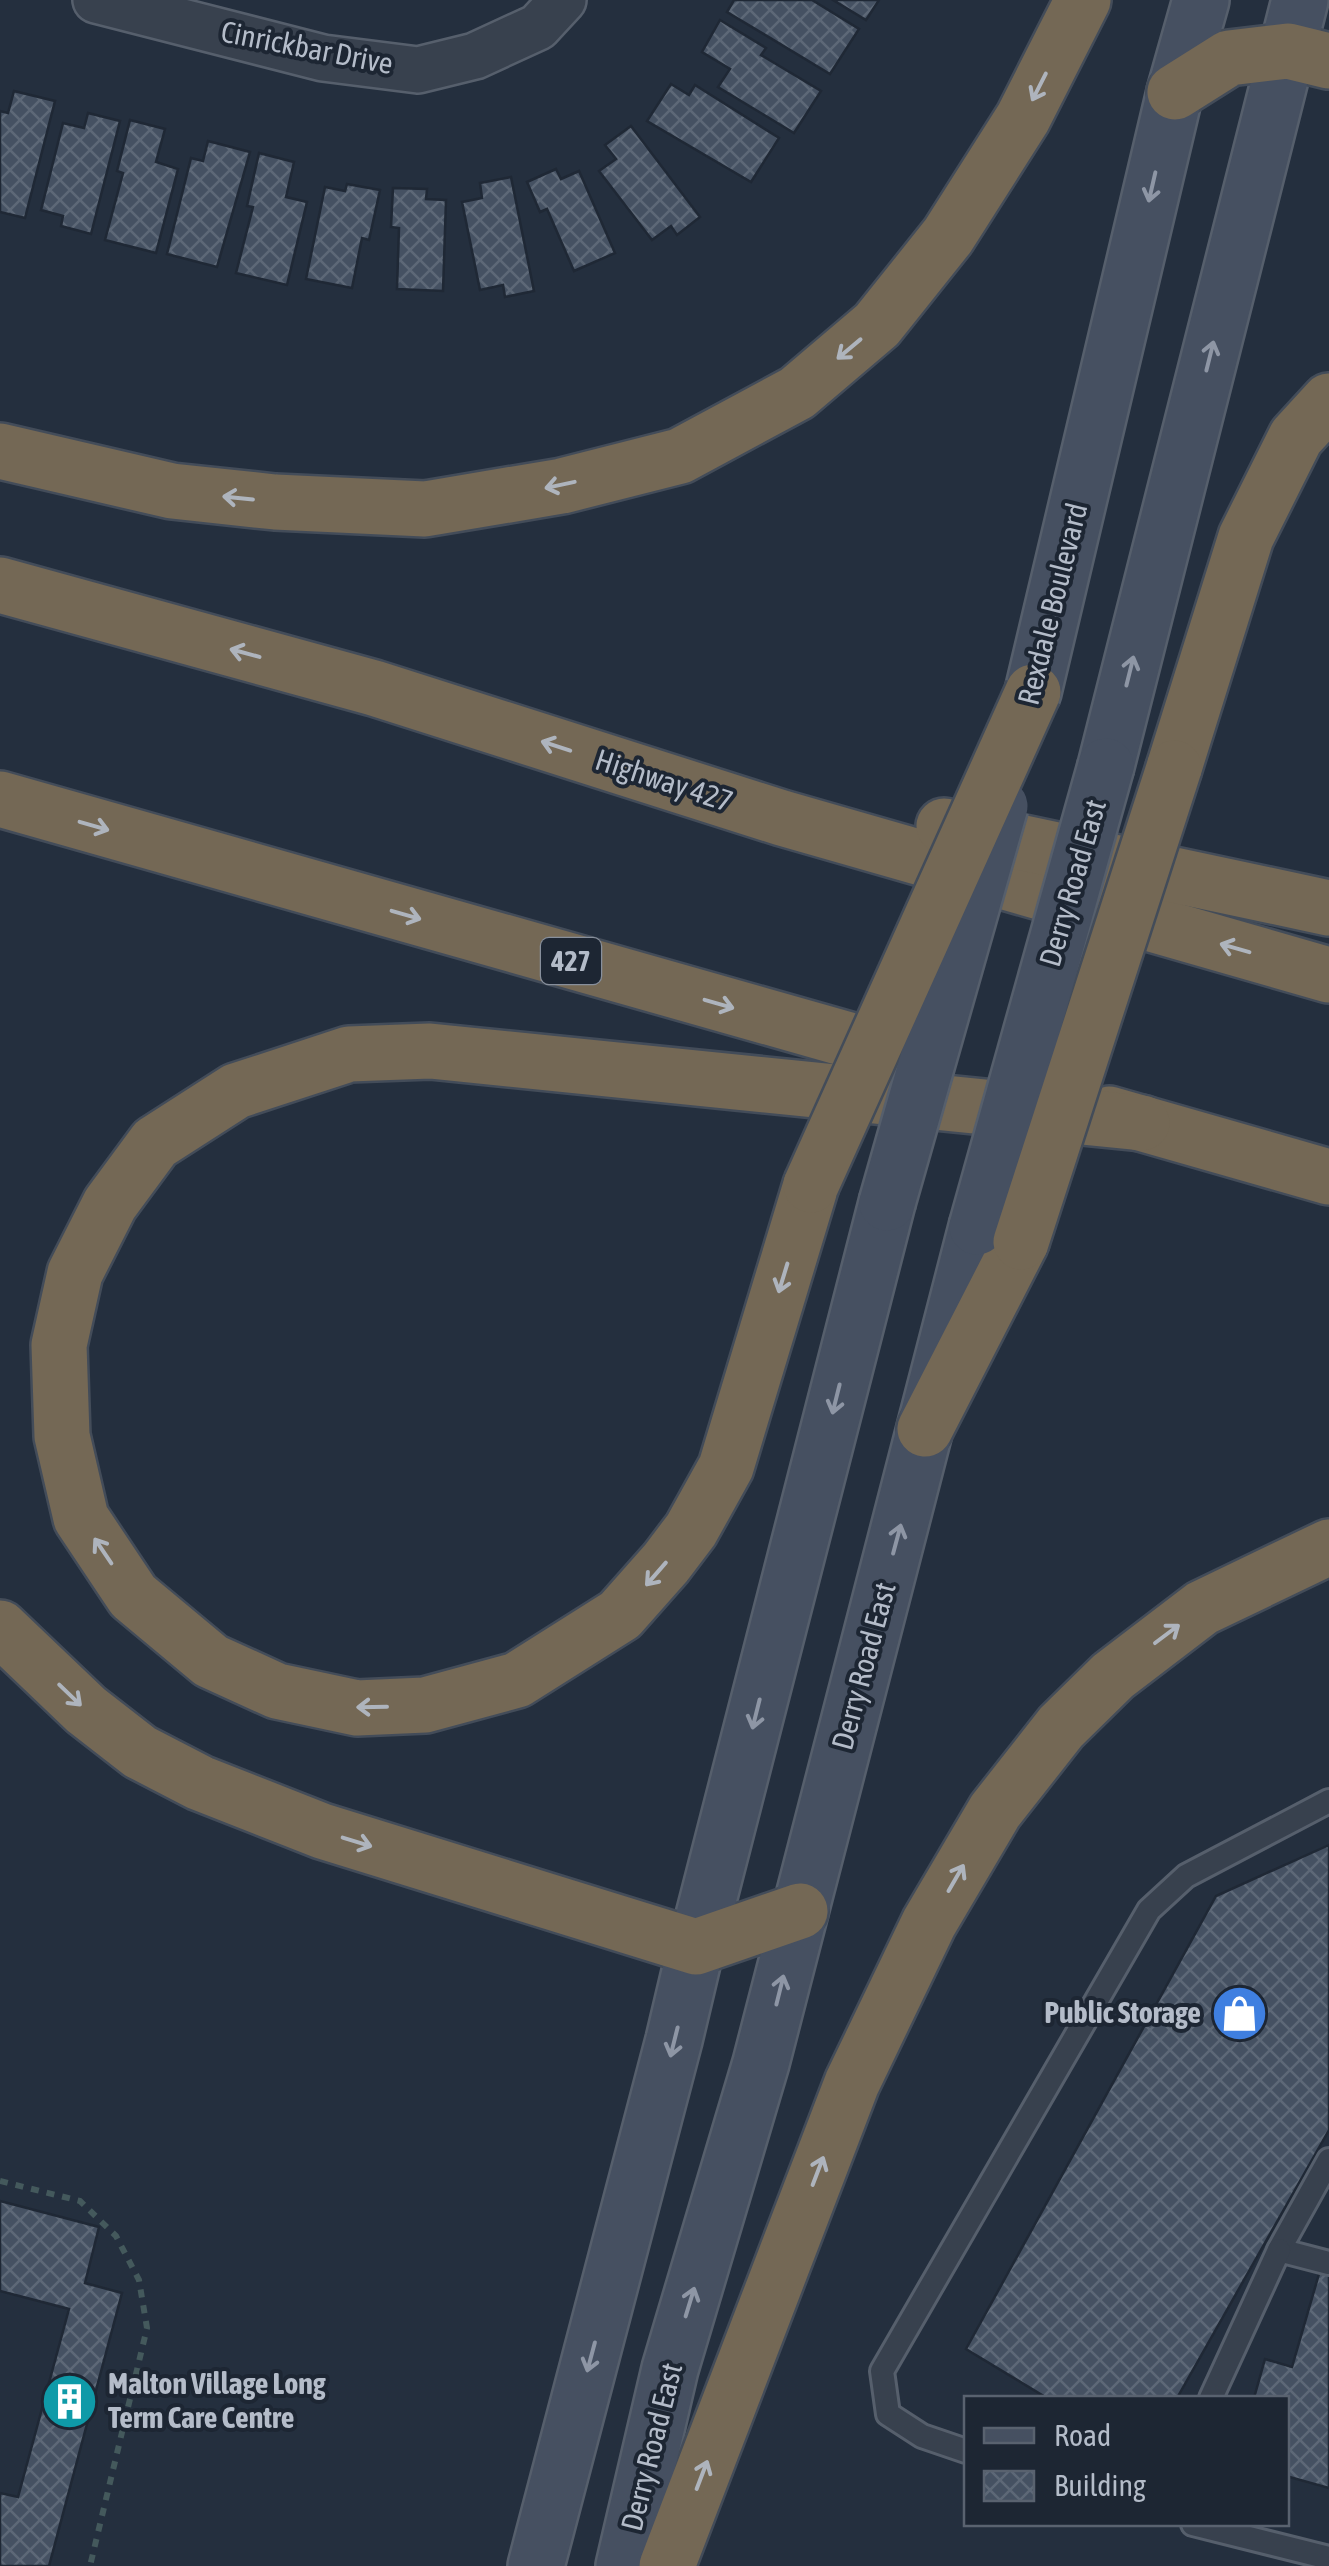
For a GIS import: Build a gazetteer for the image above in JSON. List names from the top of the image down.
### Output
{
  "streets": {
    "highway": ["Highway 427", "427"],
    "main road": ["Rexdale Boulevard", "Derry Road East"],
    "street": ["Cinrickbar Drive"]
  },
  "one_way": ["Rexdale Boulevard", "Derry Road East"],
  "places": {
    "shop": ["Public Storage"],
    "building": ["Malton Village Long Term Care Centre"]
  },
  "legend": ["Road", "Building"]
}
